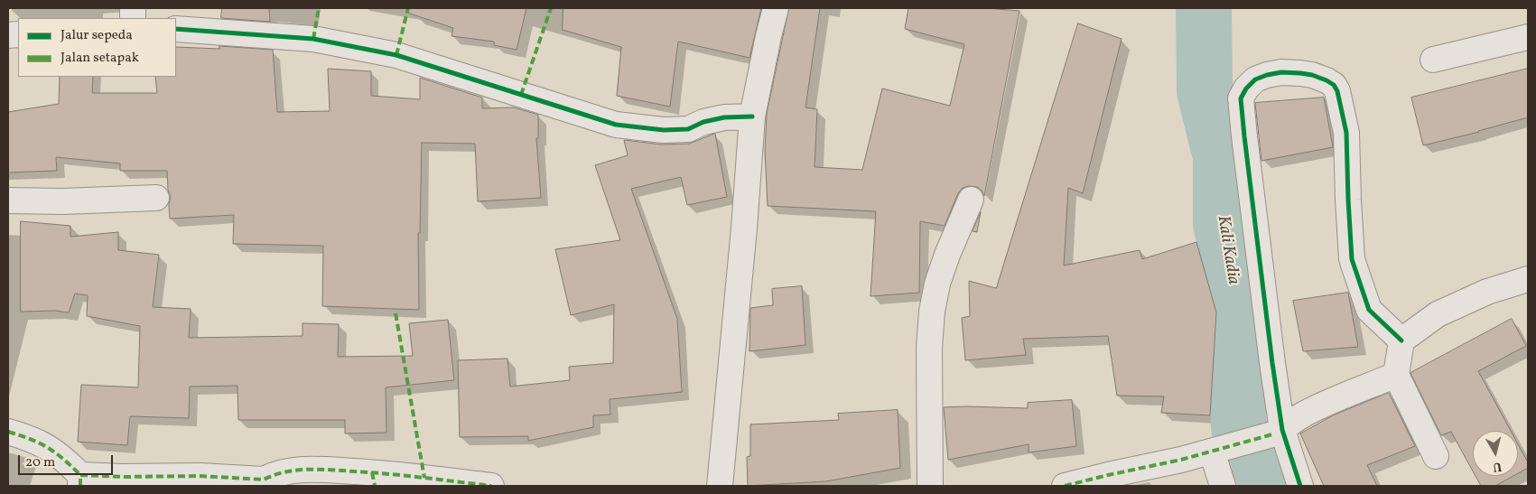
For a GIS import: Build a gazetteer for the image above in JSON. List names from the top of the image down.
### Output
{
  "water": ["Kali Kadia"],
  "legend": ["Jalur sepeda", "Jalan setapak"],
  "scale_bar": "20 m",
  "north": "bottom"
}
